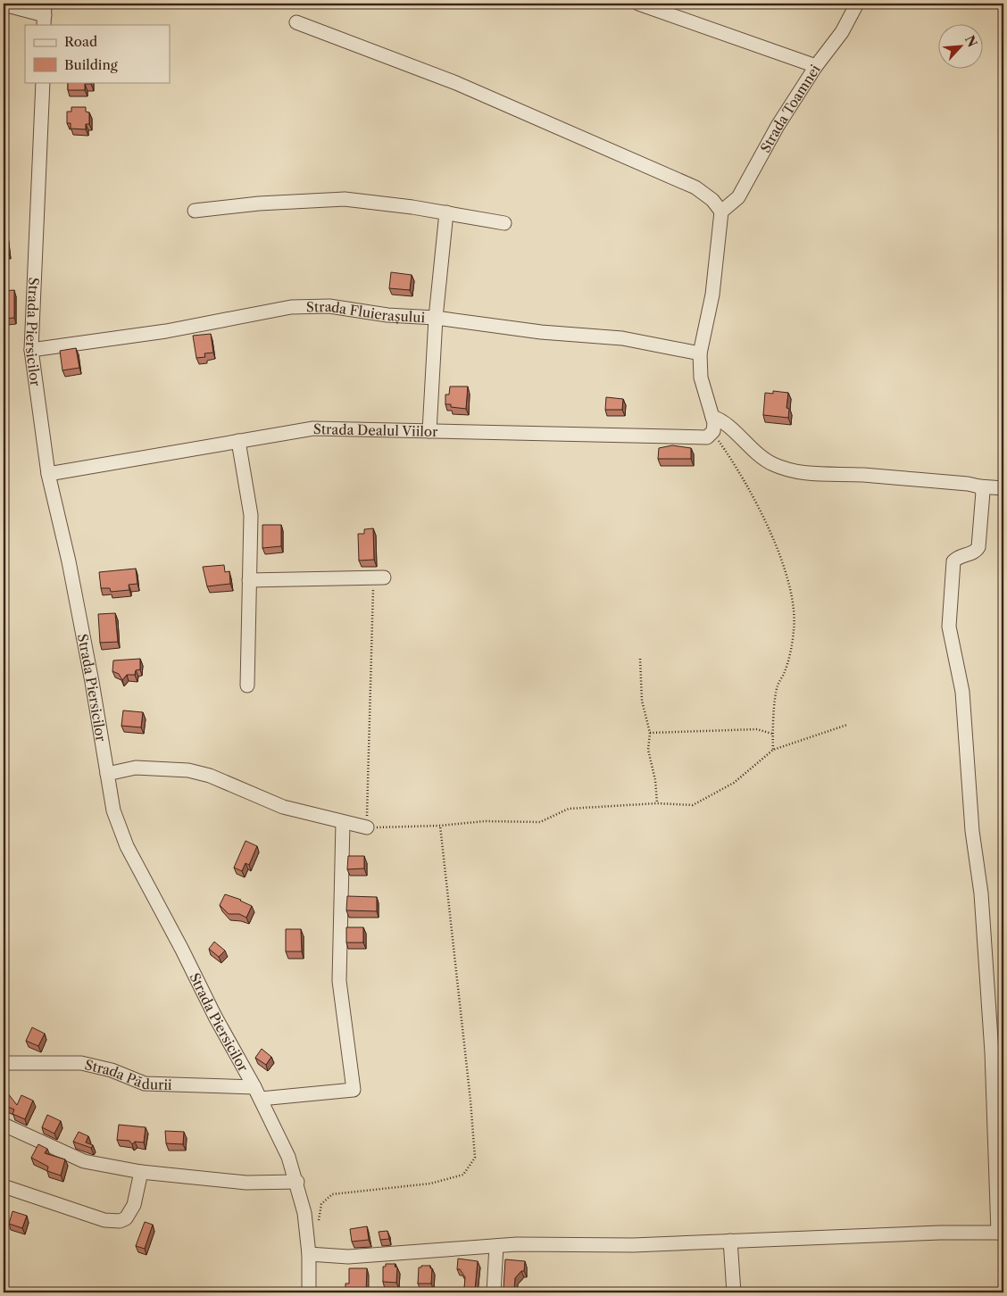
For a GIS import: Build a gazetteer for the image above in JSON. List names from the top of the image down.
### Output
{
  "streets": {
    "street": [
      "Strada Toamnei",
      "Strada Fluierașului",
      "Strada Piersicilor",
      "Strada Dealul Viilor",
      "Strada Pădurii"
    ]
  },
  "crossings": [
    ["Strada Fluierașului", "Strada Piersicilor"],
    ["Strada Piersicilor", "Strada Dealul Viilor"],
    ["Strada Piersicilor", "Strada Pădurii"]
  ],
  "legend": ["Road", "Building"],
  "north": "top right"
}
